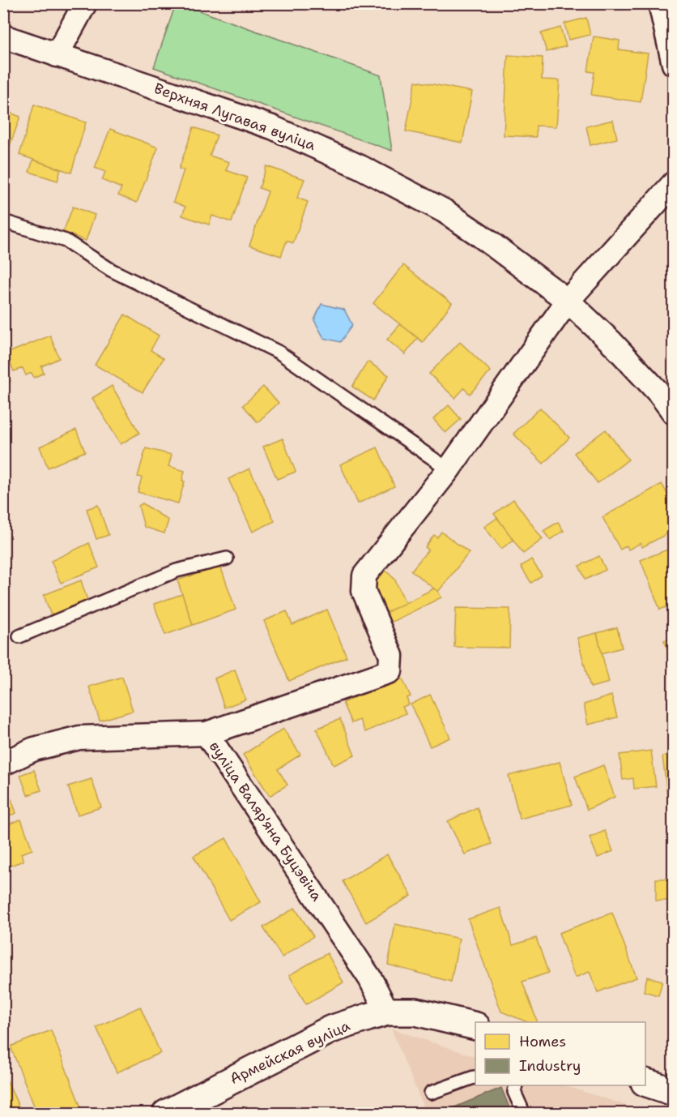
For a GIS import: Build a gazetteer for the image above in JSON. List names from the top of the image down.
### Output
{
  "streets": {
    "street": ["Верхняя Лугавая вуліца", "вуліца Валяр'яна Буцэвіча", "Армейская вуліца"]
  },
  "crossings": [
    ["вуліца Валяр'яна Буцэвіча", "Армейская вуліца"]
  ],
  "legend": ["Homes", "Industry"]
}
